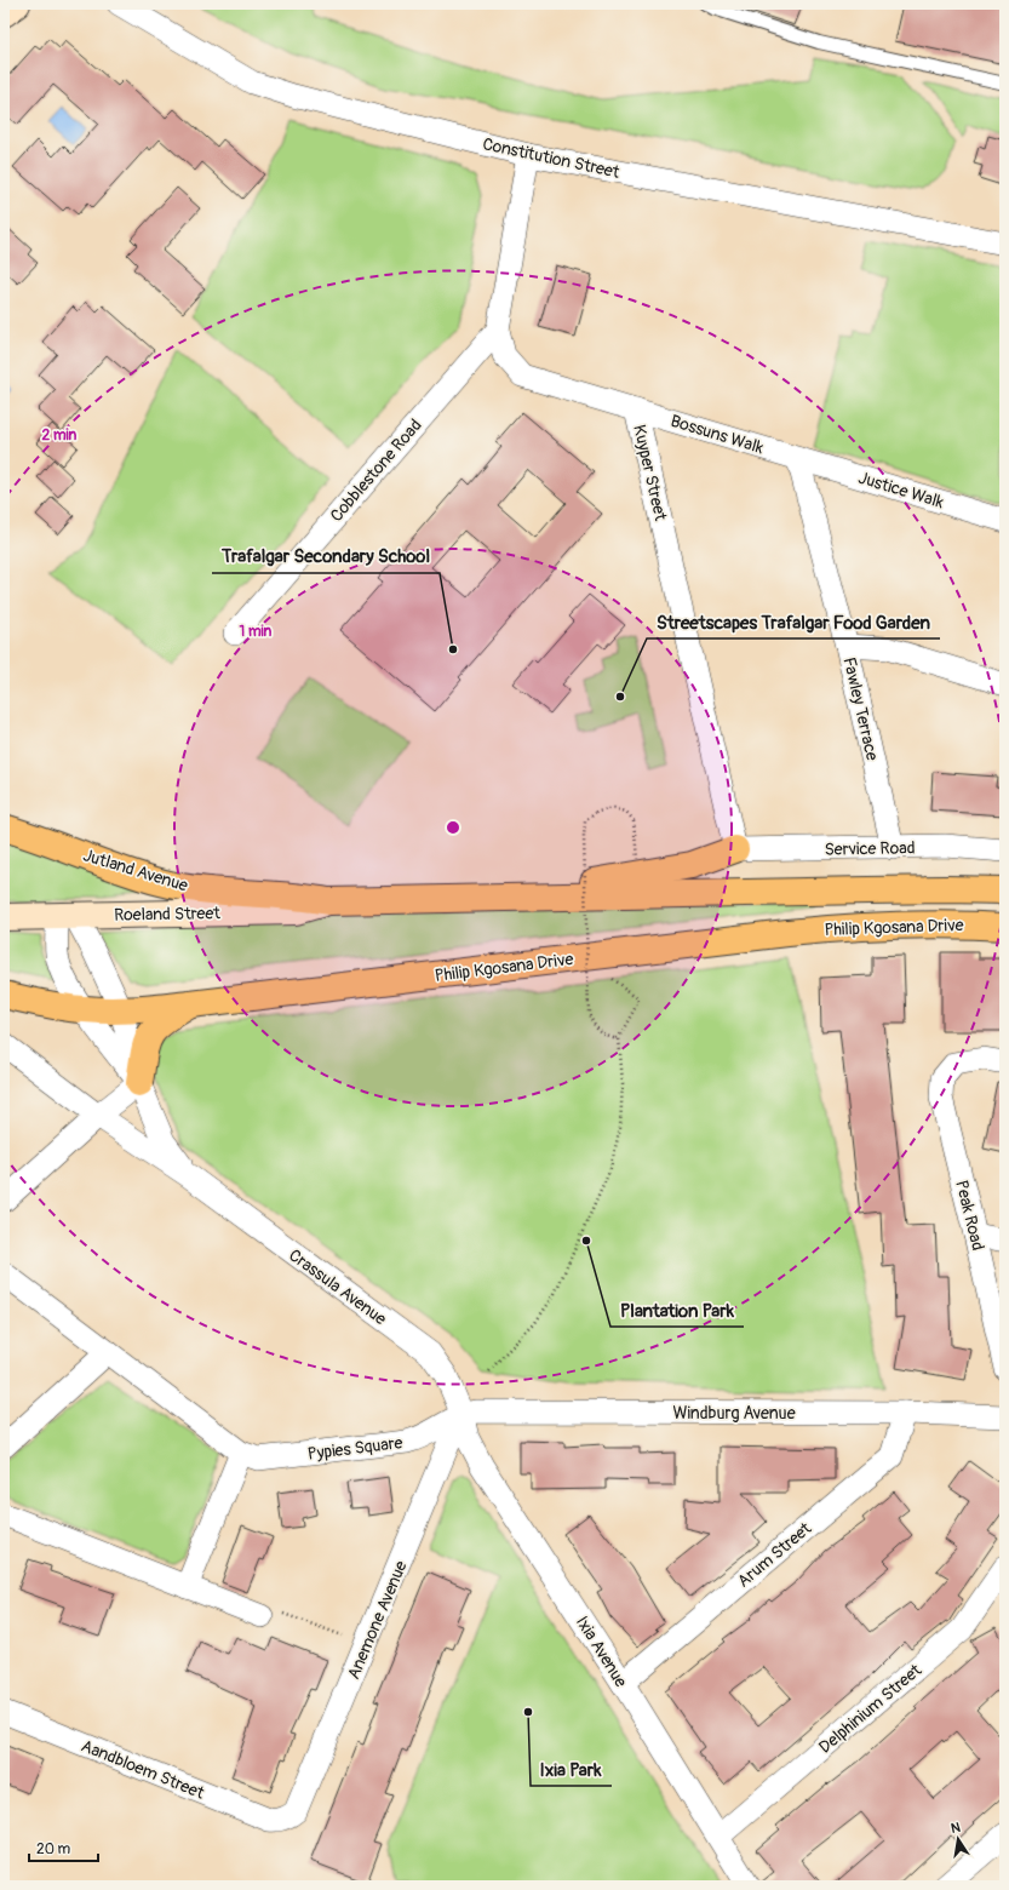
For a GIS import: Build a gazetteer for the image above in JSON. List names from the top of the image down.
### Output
{
  "streets": {
    "main road": ["Jutland Avenue", "Roeland Street", "Philip Kgosana Drive"],
    "street": [
      "Constitution Street",
      "Bossuns Walk",
      "Cobblestone Road",
      "Kuyper Street",
      "Justice Walk",
      "Fawley Terrace",
      "Service Road",
      "Peak Road",
      "Crassula Avenue",
      "Windburg Avenue",
      "Pypies Square",
      "Arum Street",
      "Anemone Avenue",
      "Ixia Avenue",
      "Delphinium Street",
      "Aandbloem Street"
    ]
  },
  "crossings": [
    ["Constitution Street", "Kuyper Street"],
    ["Bossuns Walk", "Kuyper Street"],
    ["Bossuns Walk", "Justice Walk"],
    ["Bossuns Walk", "Fawley Terrace"],
    ["Cobblestone Road", "Kuyper Street"],
    ["Kuyper Street", "Service Road"],
    ["Justice Walk", "Fawley Terrace"],
    ["Fawley Terrace", "Service Road"],
    ["Jutland Avenue", "Roeland Street"],
    ["Jutland Avenue", "Philip Kgosana Drive"],
    ["Roeland Street", "Philip Kgosana Drive"],
    ["Roeland Street", "Crassula Avenue"],
    ["Philip Kgosana Drive", "Crassula Avenue"],
    ["Crassula Avenue", "Windburg Avenue"],
    ["Crassula Avenue", "Pypies Square"],
    ["Crassula Avenue", "Anemone Avenue"],
    ["Crassula Avenue", "Ixia Avenue"],
    ["Windburg Avenue", "Pypies Square"],
    ["Windburg Avenue", "Arum Street"],
    ["Windburg Avenue", "Anemone Avenue"],
    ["Windburg Avenue", "Ixia Avenue"],
    ["Pypies Square", "Anemone Avenue"],
    ["Pypies Square", "Ixia Avenue"],
    ["Arum Street", "Ixia Avenue"],
    ["Anemone Avenue", "Ixia Avenue"],
    ["Anemone Avenue", "Aandbloem Street"],
    ["Ixia Avenue", "Delphinium Street"]
  ],
  "places": [
    "Trafalgar Secondary School",
    "Streetscapes Trafalgar Food Garden",
    "Plantation Park",
    "Ixia Park"
  ],
  "scale_bar": "20 m",
  "north": "top",
  "rings": ["2 min", "1 min"]
}
